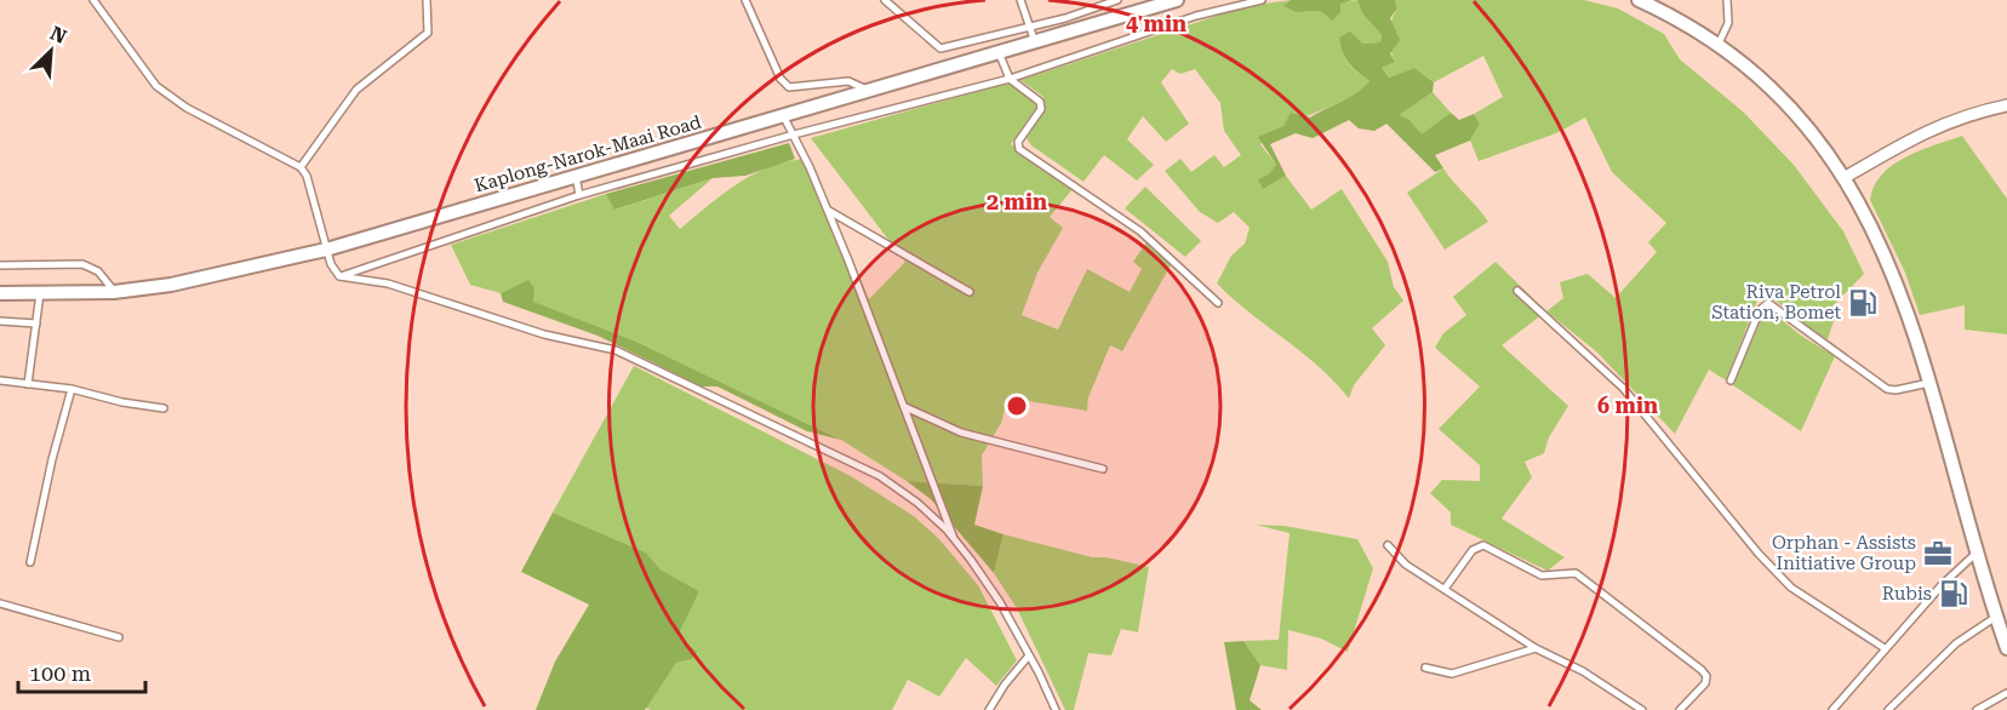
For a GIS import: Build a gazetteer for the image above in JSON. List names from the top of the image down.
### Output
{
  "streets": {
    "highway": ["Kaplong-Narok-Maai Road"]
  },
  "places": {
    "fuel station": ["Riva Petrol Station, Bomet", "Rubis"],
    "office": ["Orphan - Assists Initiative Group"]
  },
  "scale_bar": "100 m",
  "north": "top right",
  "rings": ["4 min", "2 min", "6 min"]
}
